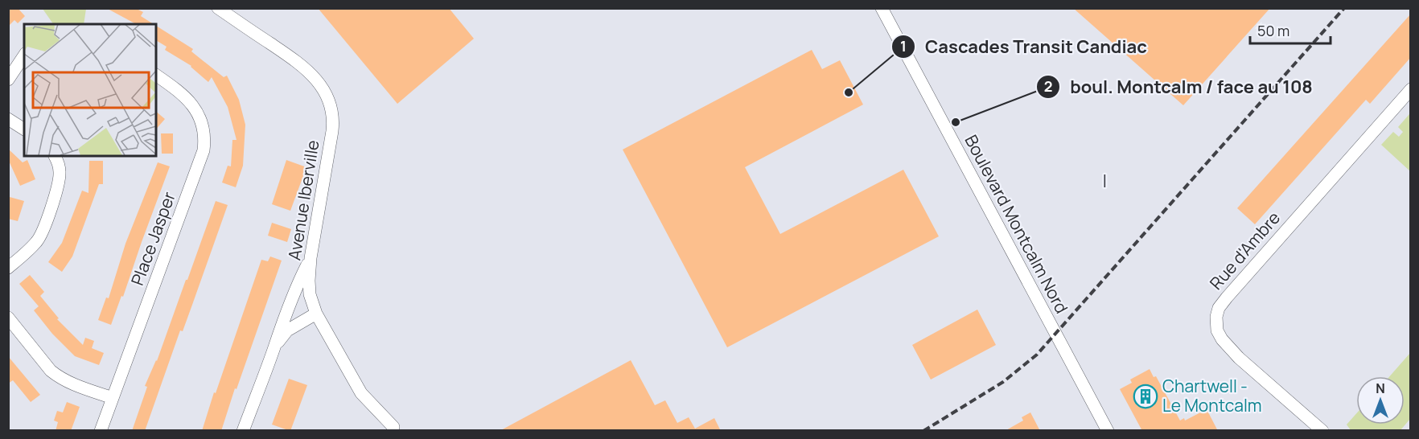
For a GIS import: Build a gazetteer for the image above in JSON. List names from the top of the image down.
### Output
{
  "streets": {
    "street": [
      "Avenue Iberville",
      "Boulevard Montcalm Nord",
      "Place Jasper",
      "Rue d'Ambre"
    ]
  },
  "districts": ["I"],
  "places": {
    "other": ["Cascades Transit Candiac", "boul. Montcalm / face au 108"],
    "building": ["Chartwell - Le Montcalm"]
  },
  "scale_bar": "50 m",
  "north": "top"
}
